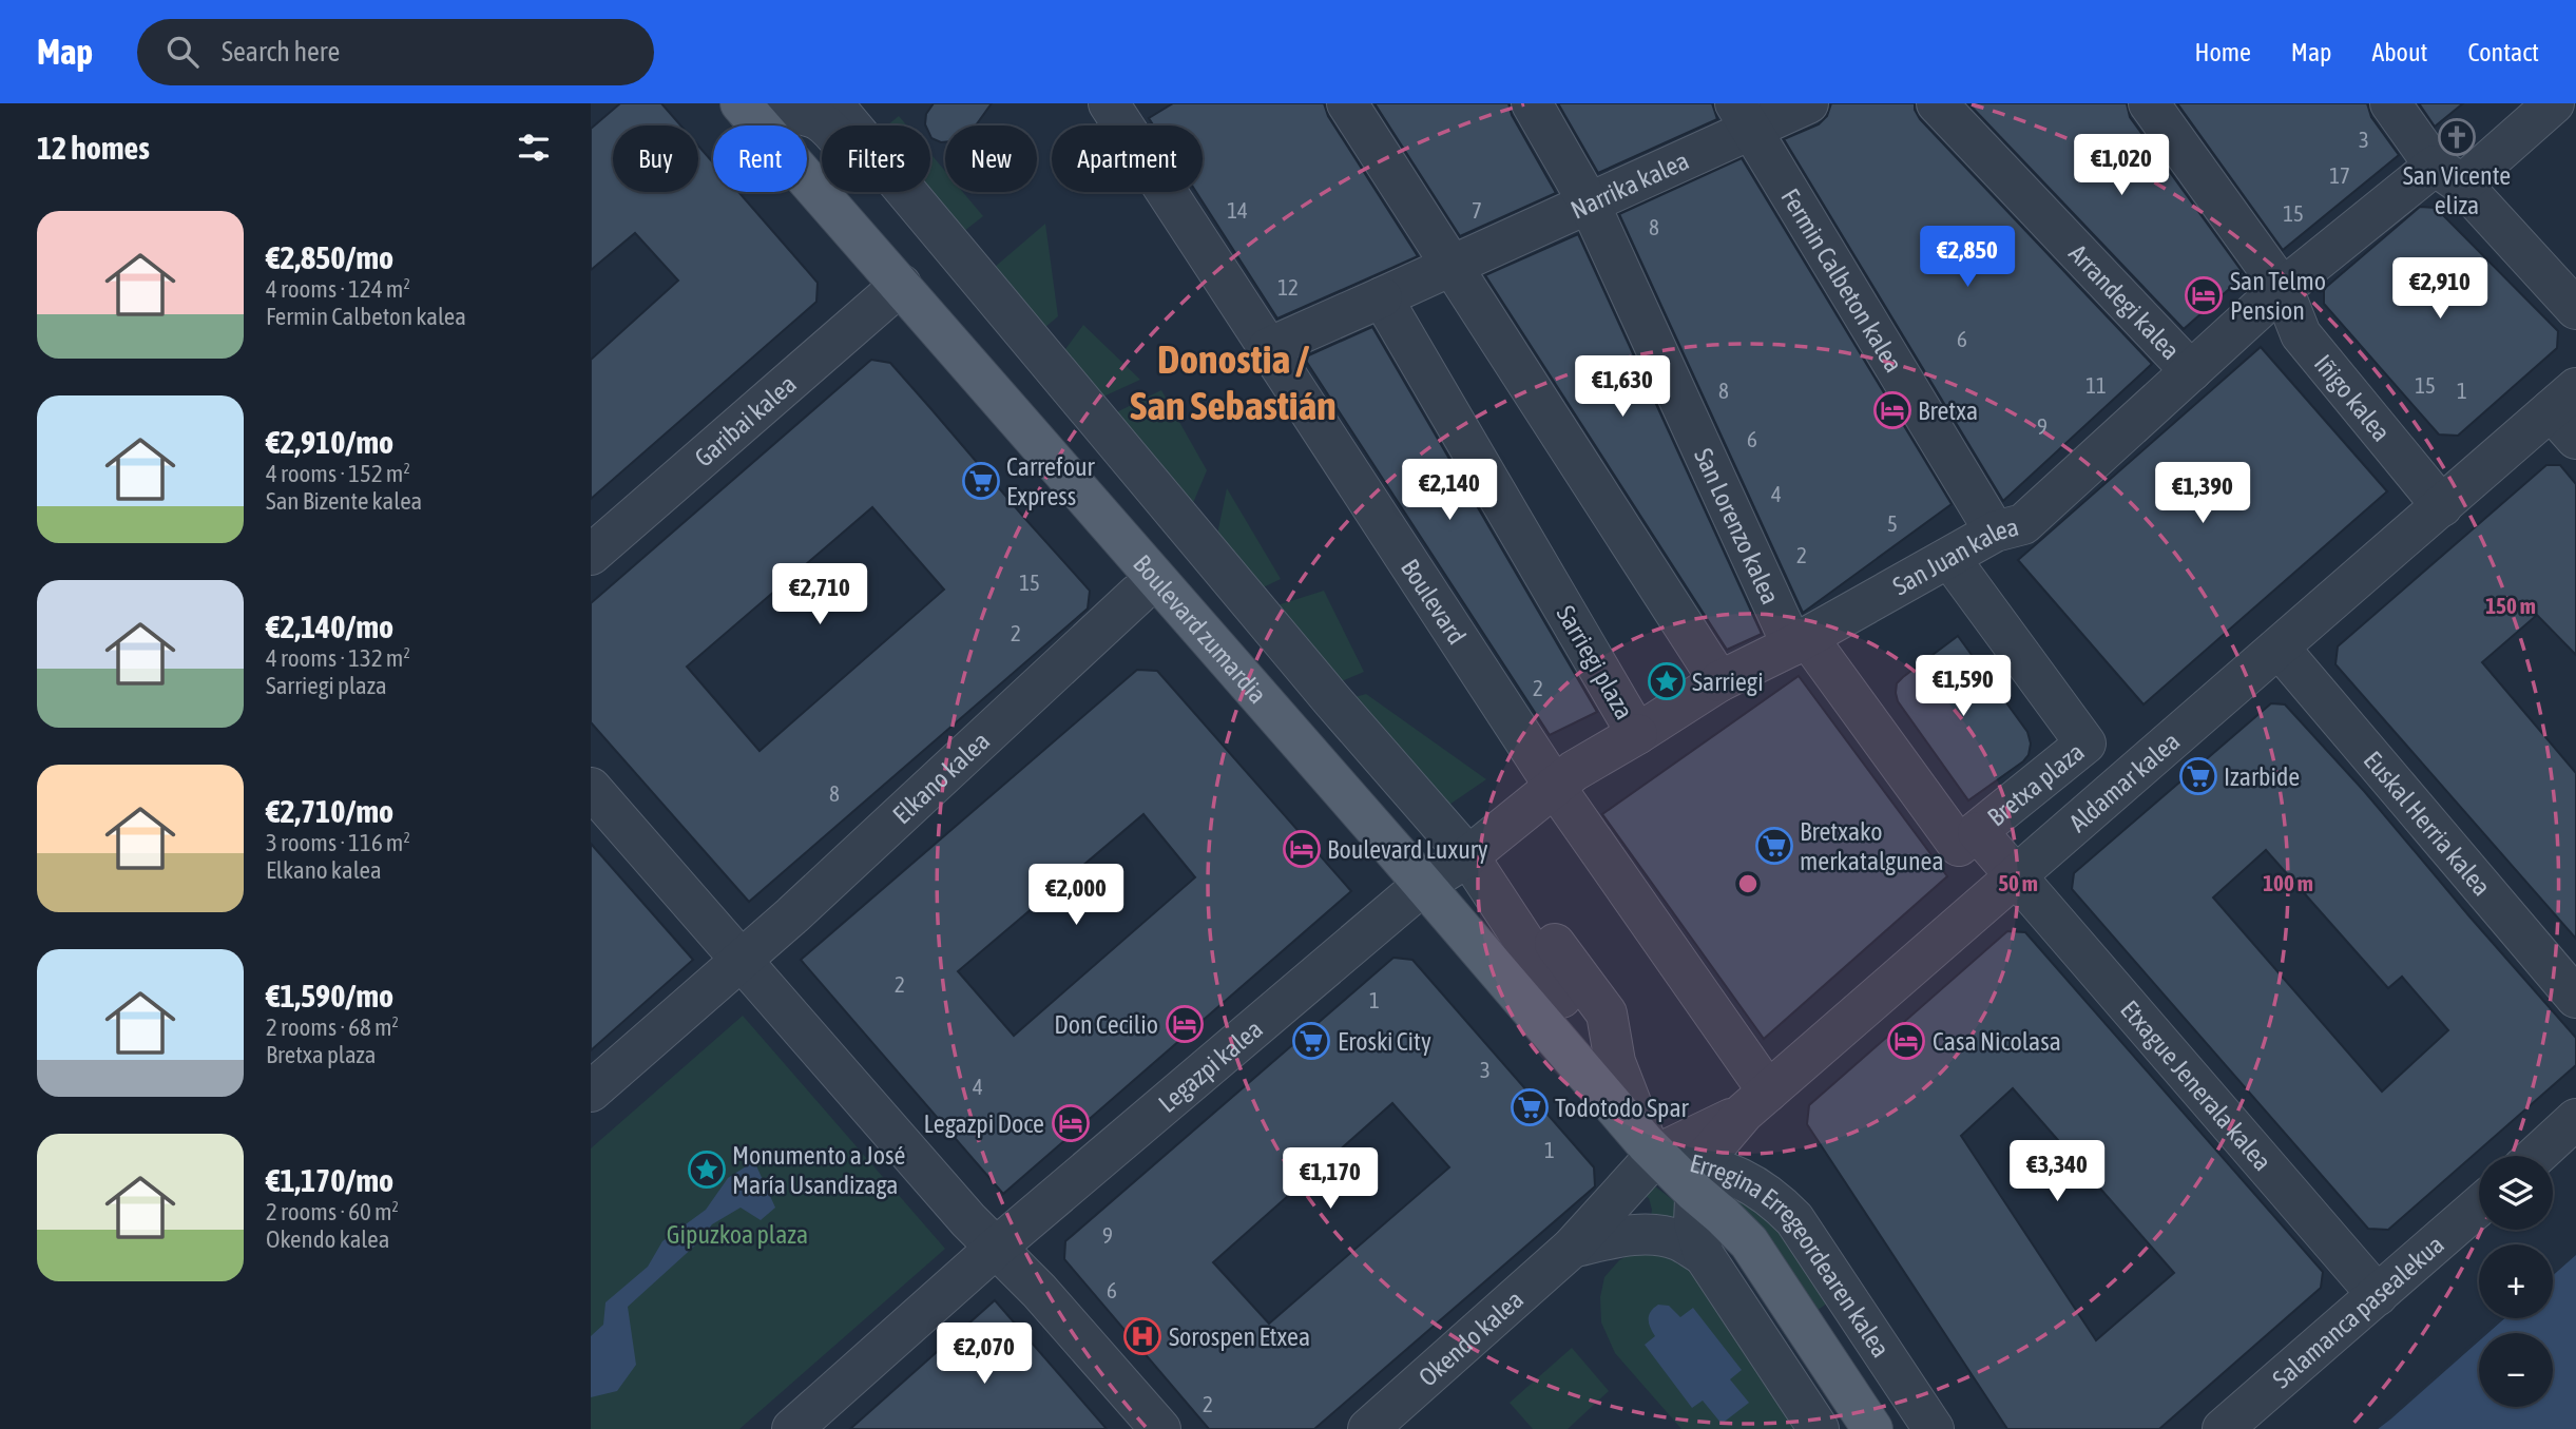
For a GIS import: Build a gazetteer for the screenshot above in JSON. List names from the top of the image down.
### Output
{
  "streets": {
    "main road": ["Boulevard zumardia", "Erregina Erregeordearen kalea"],
    "street": [
      "Narrika kalea",
      "Fermin Calbeton kalea",
      "Arrandegi kalea",
      "Iñigo kalea",
      "Garibai kalea",
      "San Lorenzo kalea",
      "San Juan kalea",
      "Boulevard",
      "Sarriegi plaza",
      "Elkano kalea",
      "Aldamar kalea",
      "Bretxa plaza",
      "Euskal Herria kalea",
      "Legazpi kalea",
      "Etxague Jenerala kalea",
      "Salamanca pasealekua",
      "Okendo kalea"
    ]
  },
  "crossings": [
    ["Narrika kalea", "Fermin Calbeton kalea"],
    ["Narrika kalea", "San Lorenzo kalea"],
    ["Fermin Calbeton kalea", "San Juan kalea"],
    ["Arrandegi kalea", "San Juan kalea"],
    ["Iñigo kalea", "San Juan kalea"],
    ["Iñigo kalea", "Aldamar kalea"],
    ["Garibai kalea", "Boulevard zumardia"],
    ["San Lorenzo kalea", "San Juan kalea"],
    ["San Lorenzo kalea", "Bretxa plaza"],
    ["San Juan kalea", "Sarriegi plaza"],
    ["San Juan kalea", "Bretxa plaza"],
    ["Boulevard", "Aldamar kalea"],
    ["Boulevard zumardia", "Legazpi kalea"],
    ["Boulevard zumardia", "Erregina Erregeordearen kalea"],
    ["Boulevard zumardia", "Okendo kalea"],
    ["Aldamar kalea", "Bretxa plaza"],
    ["Aldamar kalea", "Euskal Herria kalea"],
    ["Aldamar kalea", "Etxague Jenerala kalea"],
    ["Aldamar kalea", "Erregina Erregeordearen kalea"],
    ["Bretxa plaza", "Etxague Jenerala kalea"],
    ["Etxague Jenerala kalea", "Salamanca pasealekua"],
    ["Erregina Erregeordearen kalea", "Okendo kalea"]
  ],
  "districts": ["Donostia / San Sebastián"],
  "parks": ["Gipuzkoa plaza"],
  "places": {
    "church": ["San Vicente eliza"],
    "hotel": [
      "San Telmo Pension",
      "Bretxa",
      "Boulevard Luxury",
      "Don Cecilio",
      "Casa Nicolasa",
      "Legazpi Doce"
    ],
    "supermarket": [
      "Carrefour Express",
      "Izarbide",
      "Bretxako merkatalgunea",
      "Eroski City",
      "Todotodo Spar"
    ],
    "place": ["Sarriegi", "Monumento a José María Usandizaga"],
    "hospital": ["Sorospen Etxea"]
  },
  "house_numbers": [
    "3",
    "17",
    "14",
    "7",
    "15",
    "8",
    "12",
    "6",
    "11",
    "15",
    "8",
    "1",
    "9",
    "6",
    "4",
    "5",
    "2",
    "15",
    "2",
    "2",
    "8",
    "2",
    "1",
    "3",
    "4",
    "1",
    "9",
    "6",
    "2"
  ],
  "page": {
    "header": "Map",
    "search": "Search here",
    "nav": [
      "Home",
      "Map",
      "About",
      "Contact"
    ],
    "heading": "12 homes",
    "chip": [
      "Buy",
      "Rent",
      "Filters",
      "New",
      "Apartment"
    ],
    "price": [
      "€1,020",
      "€2,850",
      "€2,910",
      "€1,630",
      "€2,140",
      "€1,390",
      "€2,710",
      "€1,590",
      "€2,000",
      "€3,340",
      "€1,170",
      "€2,070"
    ],
    "list": [
      {
        "name": "€2,850/mo",
        "note": "4 rooms · 124 m² · Fermin Calbeton kalea"
      },
      {
        "name": "€2,910/mo",
        "note": "4 rooms · 152 m² · San Bizente kalea"
      },
      {
        "name": "€2,140/mo",
        "note": "4 rooms · 132 m² · Sarriegi plaza"
      },
      {
        "name": "€2,710/mo",
        "note": "3 rooms · 116 m² · Elkano kalea"
      },
      {
        "name": "€1,590/mo",
        "note": "2 rooms · 68 m² · Bretxa plaza"
      },
      {
        "name": "€1,170/mo",
        "note": "2 rooms · 60 m² · Okendo kalea"
      }
    ],
    "map_buttons": ["+", "−"]
  },
  "rings": ["150 m", "50 m", "100 m"]
}
